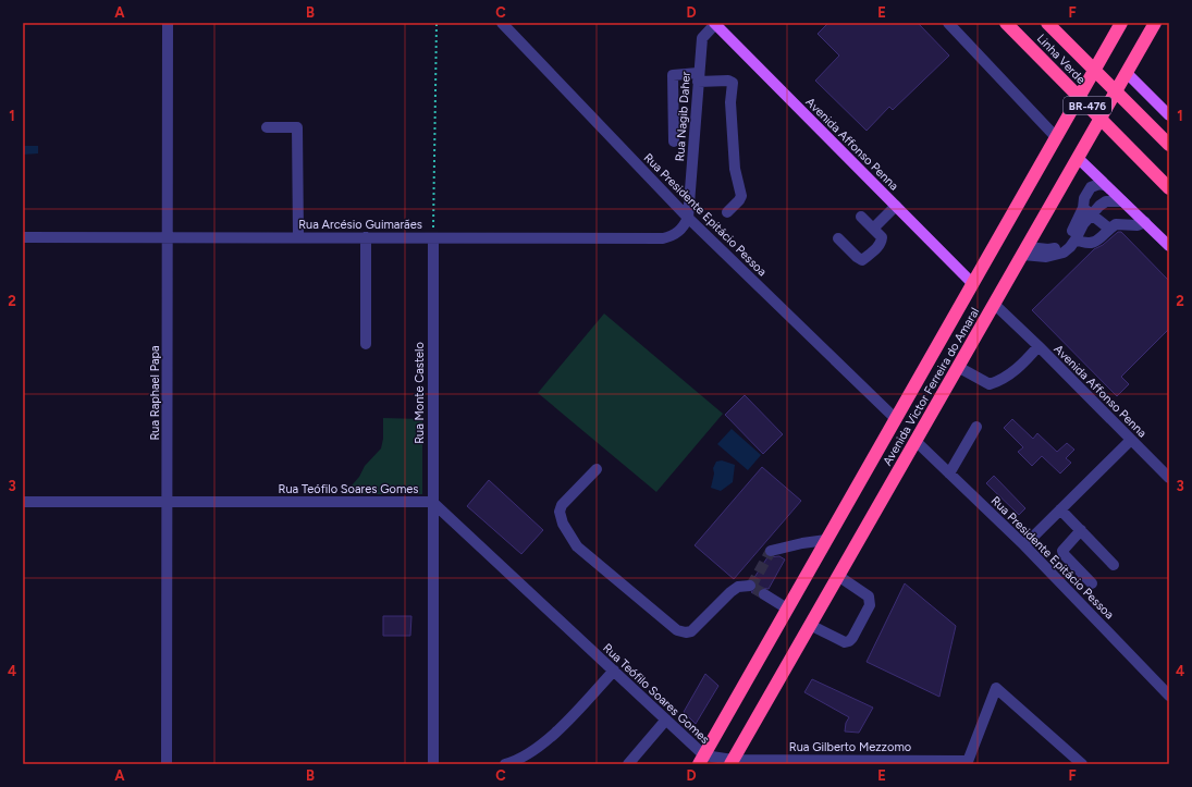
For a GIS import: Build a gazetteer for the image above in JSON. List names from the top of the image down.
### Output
{
  "streets": {
    "highway": ["Linha Verde", "BR-476", "Avenida Victor Ferreira do Amaral"],
    "main road": ["Avenida Affonso Penna"],
    "street": [
      "Rua Nagib Daher",
      "Rua Presidente Epitácio Pessoa",
      "Rua Arcésio Guimarães",
      "Rua Raphael Papa",
      "Rua Monte Castelo",
      "Rua Teófilo Soares Gomes",
      "Rua Gilberto Mezzomo"
    ]
  },
  "crossings": [
    ["Rua Nagib Daher", "Avenida Affonso Penna"],
    ["Rua Nagib Daher", "Rua Presidente Epitácio Pessoa"],
    ["Rua Nagib Daher", "Rua Arcésio Guimarães"],
    ["Avenida Affonso Penna", "Avenida Victor Ferreira do Amaral"],
    ["Rua Presidente Epitácio Pessoa", "Rua Arcésio Guimarães"],
    ["Rua Presidente Epitácio Pessoa", "Avenida Victor Ferreira do Amaral"],
    ["Rua Arcésio Guimarães", "Rua Raphael Papa"],
    ["Rua Arcésio Guimarães", "Rua Monte Castelo"],
    ["Avenida Victor Ferreira do Amaral", "Rua Teófilo Soares Gomes"],
    ["Avenida Victor Ferreira do Amaral", "Rua Gilberto Mezzomo"],
    ["Rua Raphael Papa", "Rua Teófilo Soares Gomes"],
    ["Rua Monte Castelo", "Rua Teófilo Soares Gomes"],
    ["Rua Teófilo Soares Gomes", "Rua Gilberto Mezzomo"]
  ],
  "grid": {
    "columns": [
      "A",
      "B",
      "C",
      "D",
      "E",
      "F"
    ],
    "rows": [
      "1",
      "2",
      "3",
      "4"
    ]
  }
}
